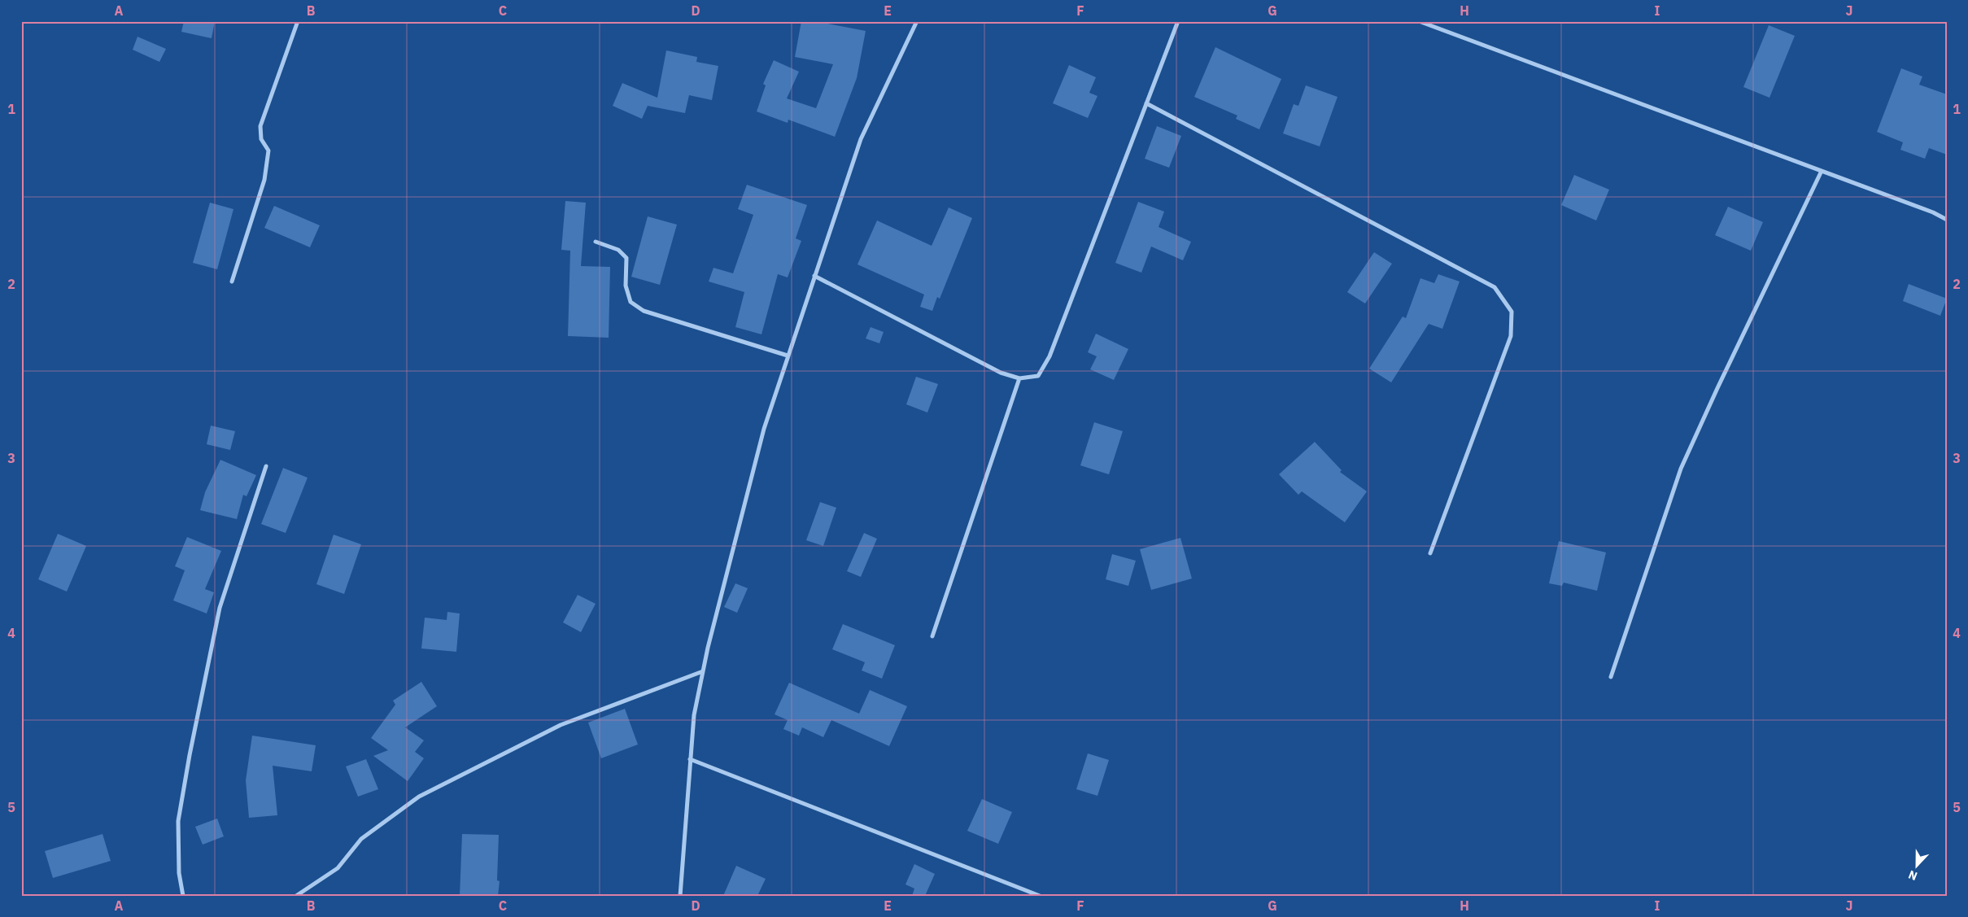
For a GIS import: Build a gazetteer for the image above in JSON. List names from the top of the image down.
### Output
{
  "north": "bottom",
  "grid": {
    "columns": [
      "A",
      "B",
      "C",
      "D",
      "E",
      "F",
      "G",
      "H",
      "I",
      "J"
    ],
    "rows": [
      "1",
      "2",
      "3",
      "4",
      "5"
    ]
  }
}
